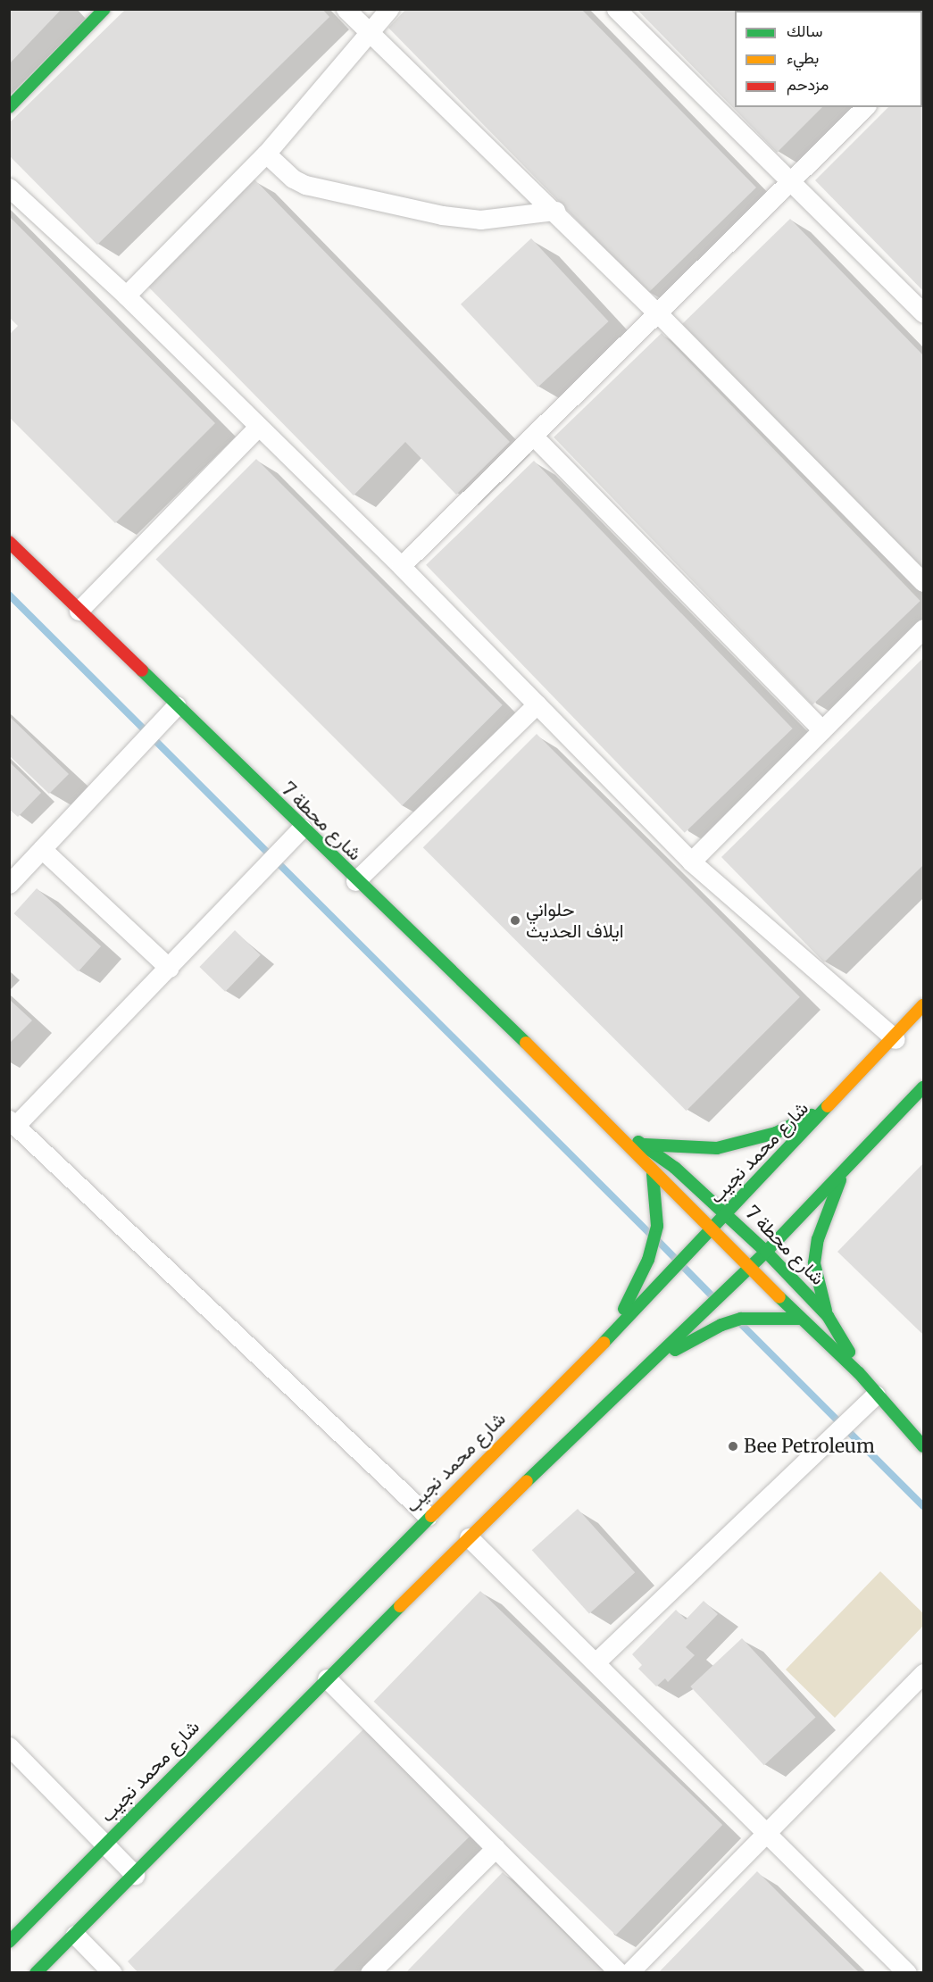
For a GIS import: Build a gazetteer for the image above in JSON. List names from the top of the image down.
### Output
{
  "streets": {
    "main road": ["شارع محطة 7", "شارع محمد نجيب"]
  },
  "crossings": [
    ["شارع محطة 7", "شارع محمد نجيب"]
  ],
  "places": ["حلواني ايلاف الحديث", "Bee Petroleum"],
  "legend": ["سالك", "بطيء", "مزدحم"]
}
